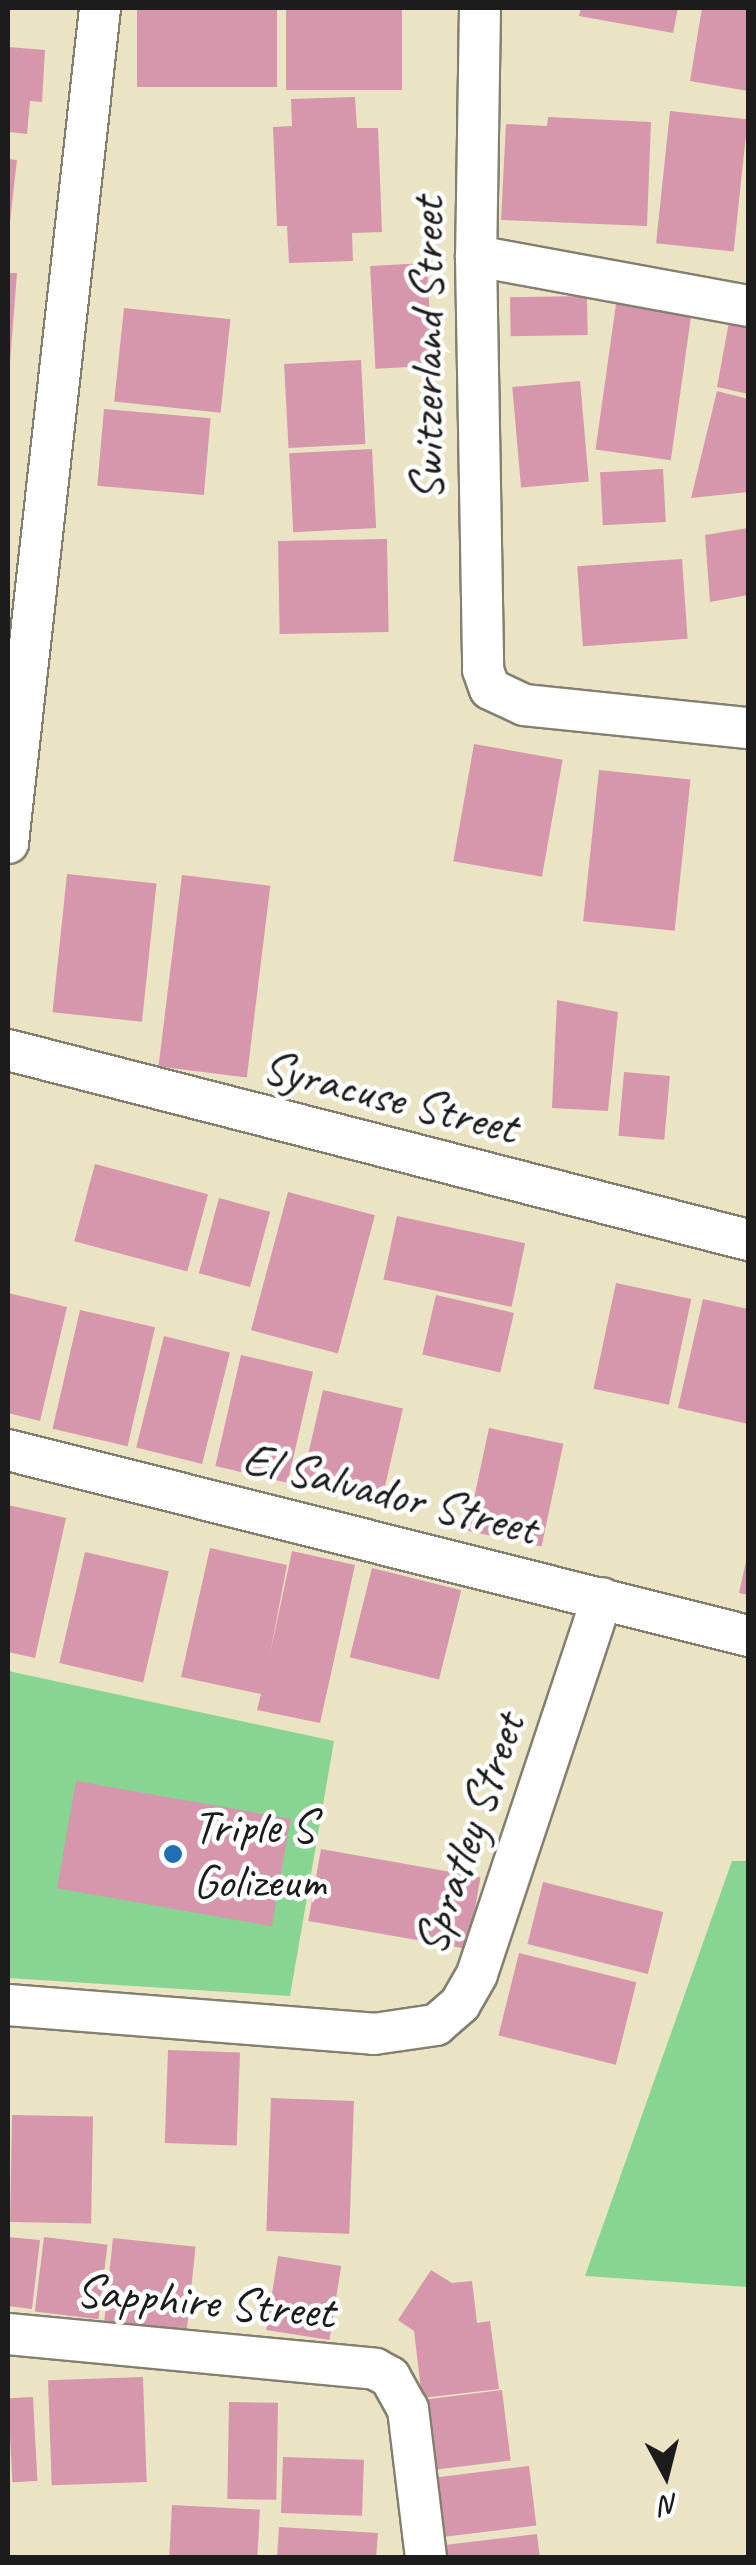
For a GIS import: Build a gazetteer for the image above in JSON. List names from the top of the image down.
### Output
{
  "streets": {
    "street": [
      "Switzerland Street",
      "Syracuse Street",
      "El Salvador Street",
      "Spratley Street",
      "Sapphire Street"
    ]
  },
  "crossings": [
    ["El Salvador Street", "Spratley Street"]
  ],
  "places": ["Triple S Golizeum"],
  "north": "bottom"
}
